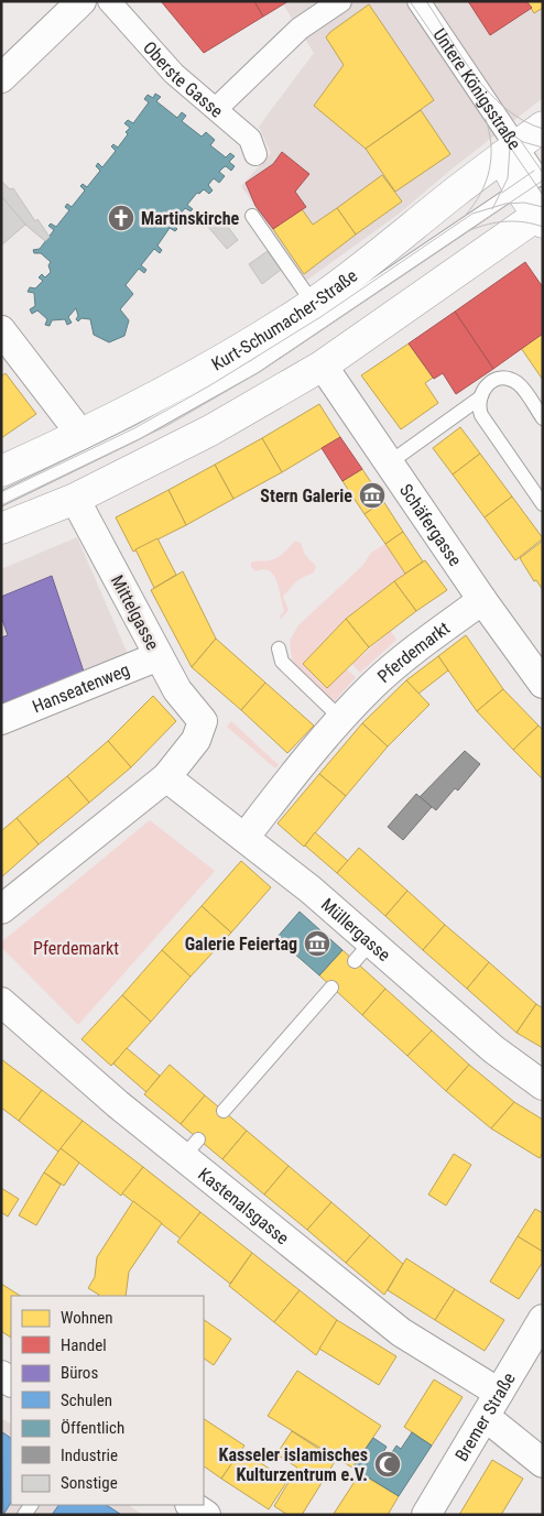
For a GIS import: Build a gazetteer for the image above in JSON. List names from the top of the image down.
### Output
{
  "streets": {
    "main road": ["Kurt-Schumacher-Straße"],
    "street": [
      "Oberste Gasse",
      "Untere Königsstraße",
      "Schäfergasse",
      "Mittelgasse",
      "Pferdemarkt",
      "Hanseatenweg",
      "Müllergasse",
      "Kastenalsgasse",
      "Bremer Straße"
    ]
  },
  "crossings": [
    ["Untere Königsstraße", "Kurt-Schumacher-Straße"],
    ["Schäfergasse", "Pferdemarkt"],
    ["Mittelgasse", "Hanseatenweg"],
    ["Mittelgasse", "Müllergasse"],
    ["Pferdemarkt", "Müllergasse"],
    ["Kastenalsgasse", "Bremer Straße"]
  ],
  "parks": ["Pferdemarkt"],
  "places": {
    "church": ["Martinskirche"],
    "museum": ["Stern Galerie", "Galerie Feiertag"],
    "mosque": ["Kasseler islamisches Kulturzentrum e.V."]
  },
  "legend": [
    "Wohnen",
    "Handel",
    "Büros",
    "Schulen",
    "Öffentlich",
    "Industrie",
    "Sonstige"
  ]
}
